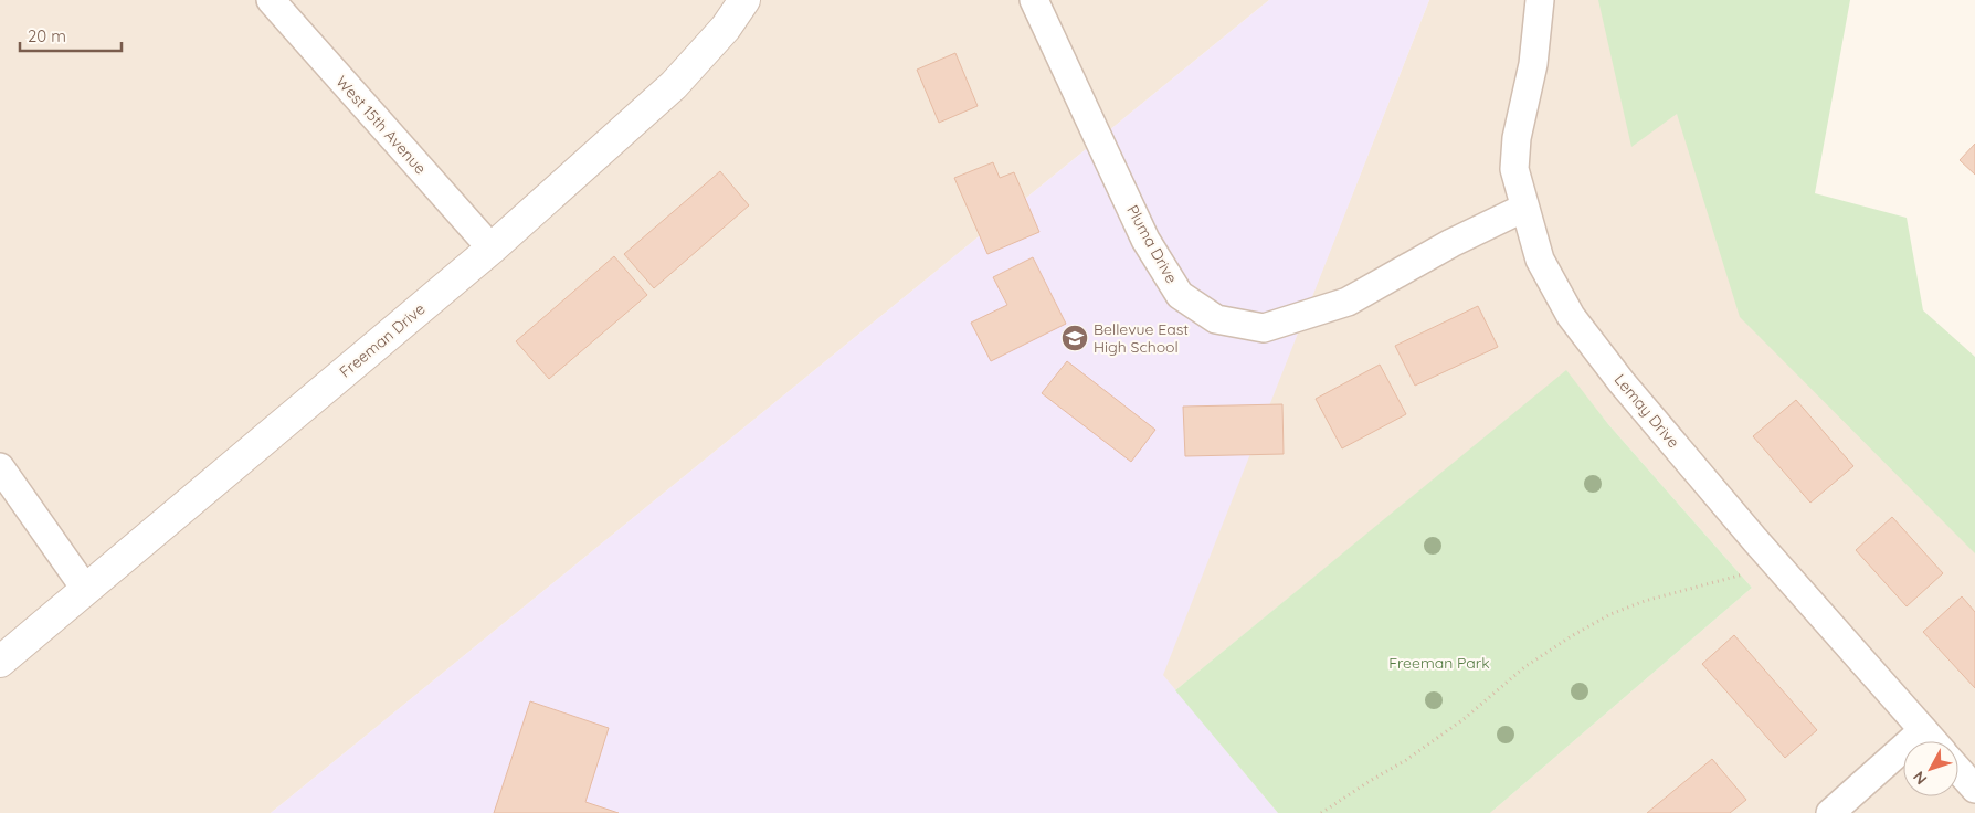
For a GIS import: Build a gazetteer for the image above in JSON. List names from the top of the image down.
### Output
{
  "streets": {
    "street": [
      "West 15th Avenue",
      "Pluma Drive",
      "Freeman Drive",
      "Lemay Drive"
    ]
  },
  "crossings": [
    ["West 15th Avenue", "Freeman Drive"],
    ["Pluma Drive", "Lemay Drive"]
  ],
  "parks": ["Freeman Park"],
  "places": {
    "school or university": ["Bellevue East High School"]
  },
  "scale_bar": "20 m",
  "north": "bottom left"
}
